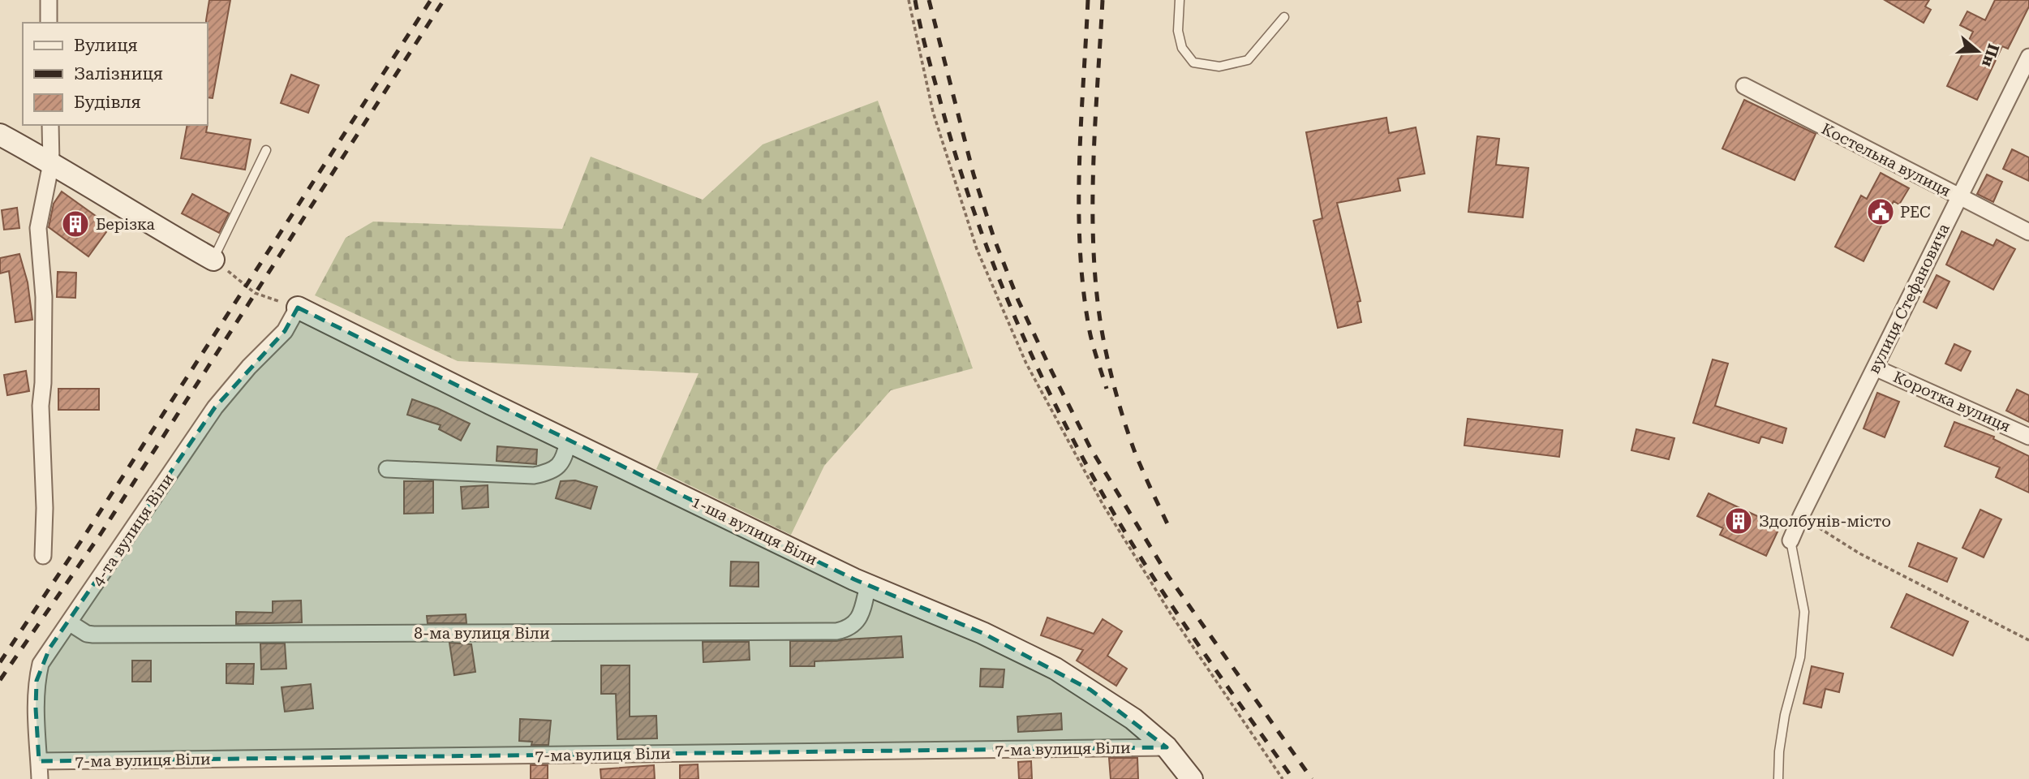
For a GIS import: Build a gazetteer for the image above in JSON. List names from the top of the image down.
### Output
{
  "streets": {
    "main road": ["1-ша вулиця Віли"],
    "street": [
      "Костельна вулиця",
      "вулиця Стефановича",
      "Коротка вулиця",
      "4-та вулиця Віли",
      "8-ма вулиця Віли",
      "7-ма вулиця Віли"
    ]
  },
  "crossings": [
    ["Костельна вулиця", "вулиця Стефановича"],
    ["вулиця Стефановича", "Коротка вулиця"],
    ["4-та вулиця Віли", "1-ша вулиця Віли"],
    ["4-та вулиця Віли", "8-ма вулиця Віли"],
    ["4-та вулиця Віли", "7-ма вулиця Віли"],
    ["1-ша вулиця Віли", "8-ма вулиця Віли"],
    ["1-ша вулиця Віли", "7-ма вулиця Віли"]
  ],
  "places": {
    "public building": ["РЕС"],
    "building": ["Берізка", "Здолбунів-місто"]
  },
  "legend": ["Вулиця", "Залізниця", "Будівля"],
  "north": "right"
}
